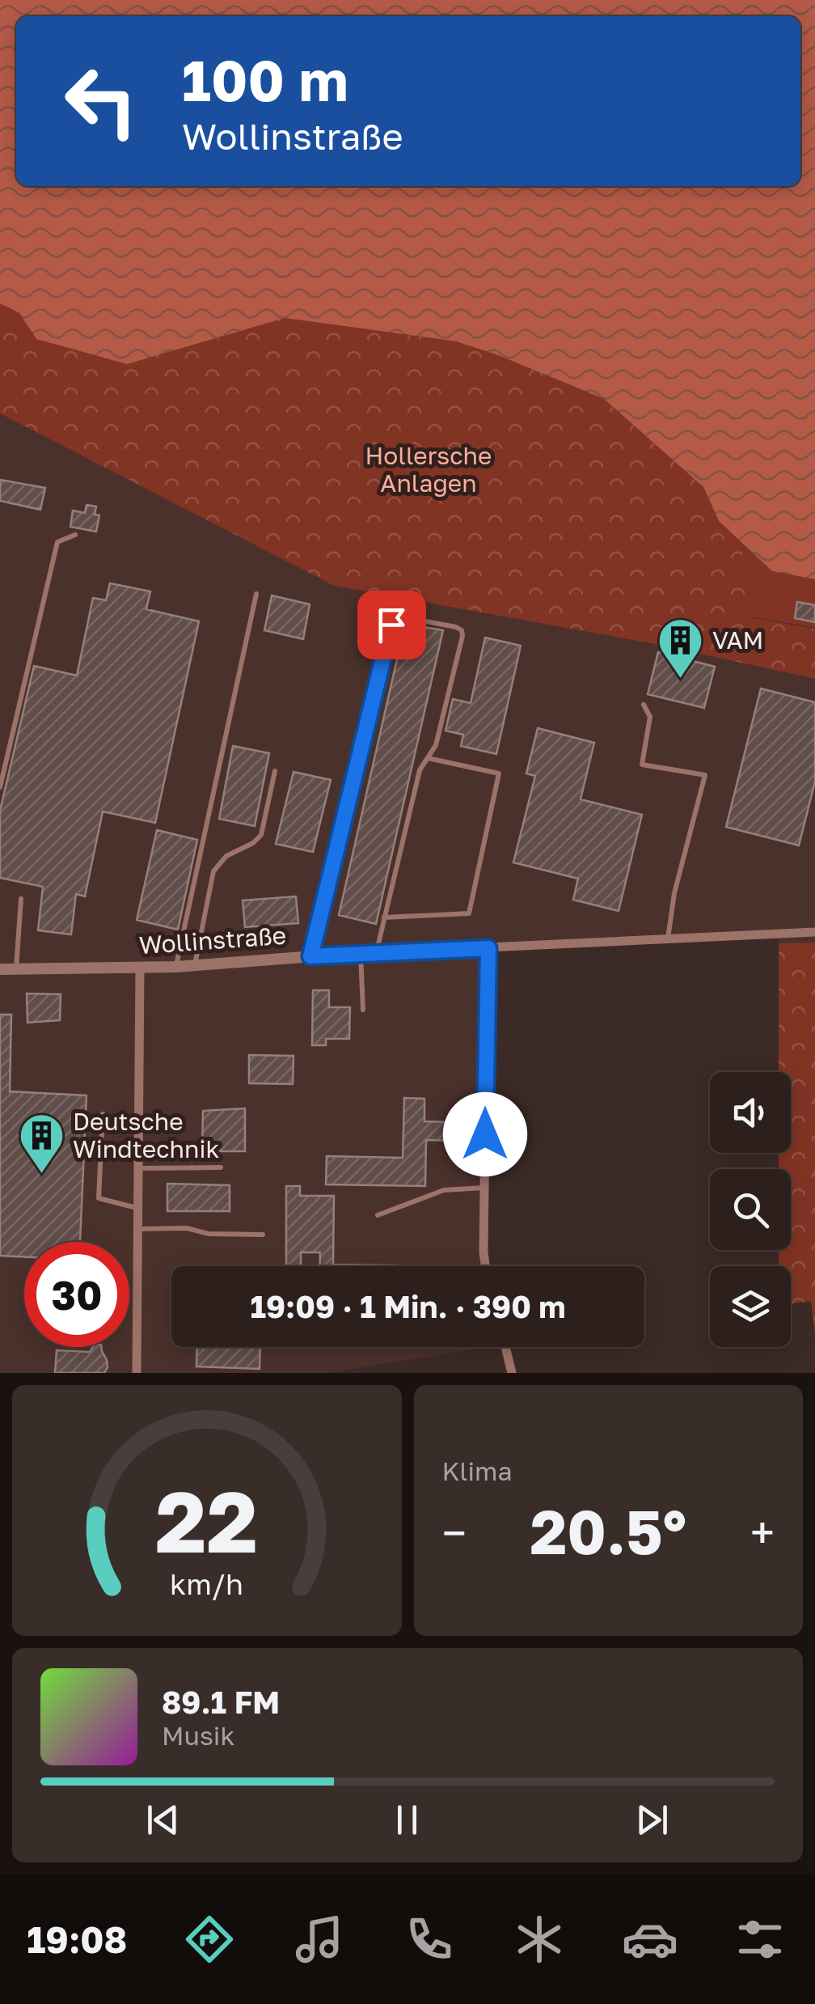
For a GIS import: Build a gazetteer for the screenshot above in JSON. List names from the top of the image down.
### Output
{
  "streets": {
    "street": ["Wollinstraße"]
  },
  "parks": ["Hollersche Anlagen"],
  "places": {
    "building": ["VAM", "Deutsche Windtechnik"]
  },
  "page": {
    "turn": ["100 m", "Wollinstraße"],
    "limit": "30",
    "trip": "19:09 · 1 Min. · 390 m",
    "tile": "Klima",
    "heat": ["−", "20.5°", "+"],
    "song": ["89.1 FM", "Musik"],
    "tabs": "19:08",
    "gauge": ["22", "km/h"]
  }
}
